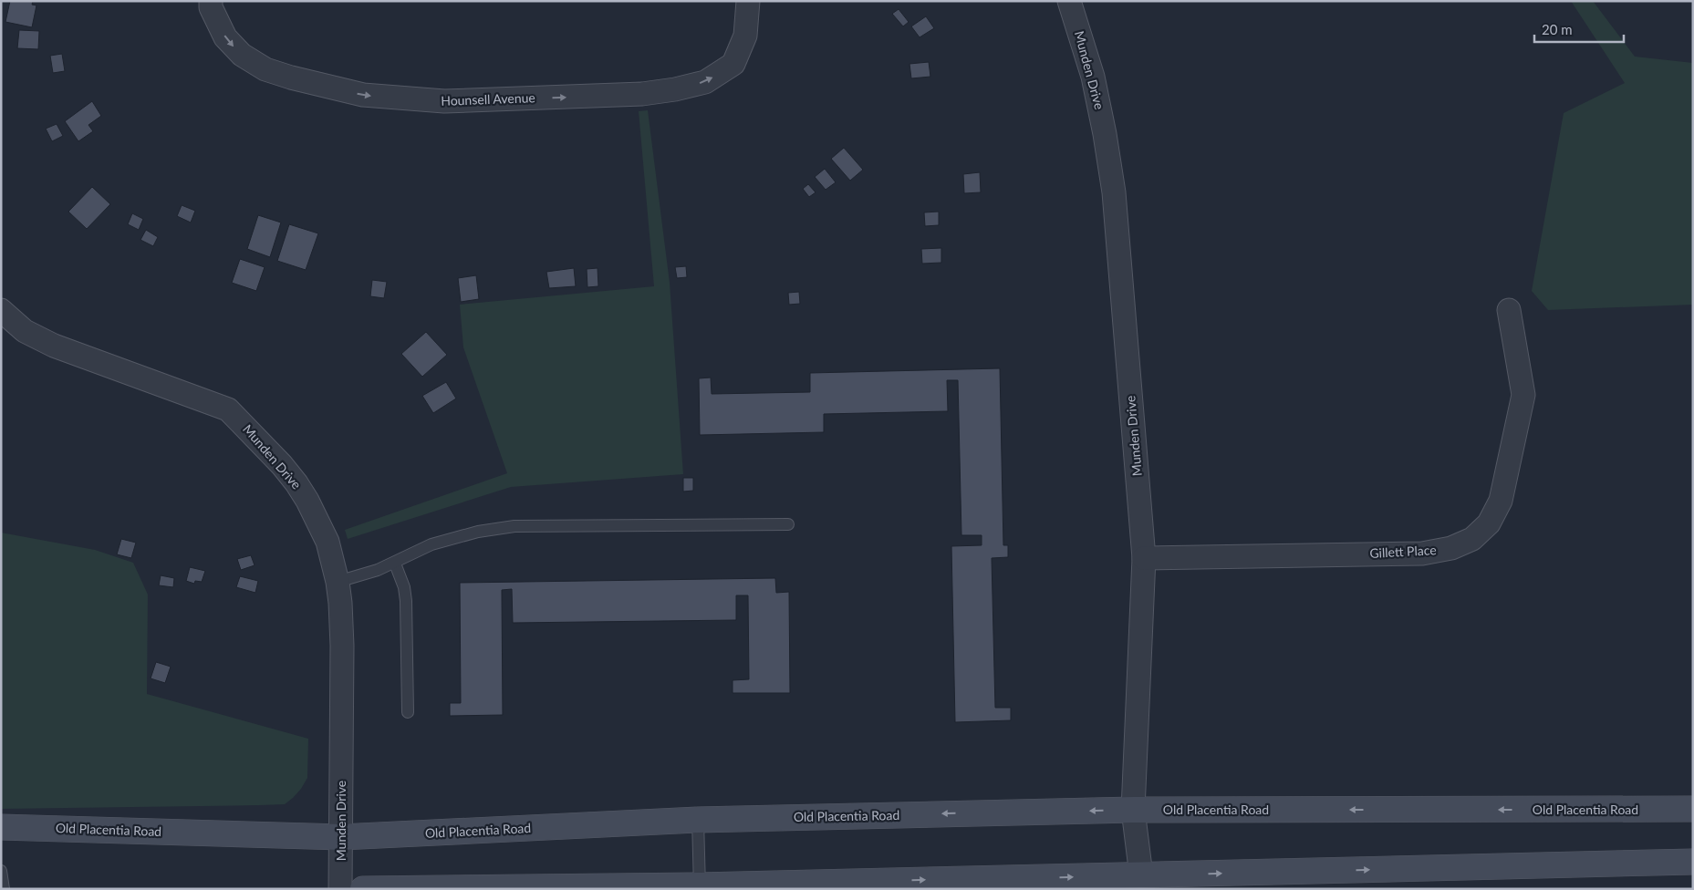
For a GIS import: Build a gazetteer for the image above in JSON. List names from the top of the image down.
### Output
{
  "streets": {
    "main road": ["Old Placentia Road"],
    "street": ["Munden Drive", "Hounsell Avenue", "Gillett Place"]
  },
  "crossings": [
    ["Munden Drive", "Gillett Place"],
    ["Munden Drive", "Old Placentia Road"]
  ],
  "one_way": ["Hounsell Avenue"],
  "scale_bar": "20 m"
}
